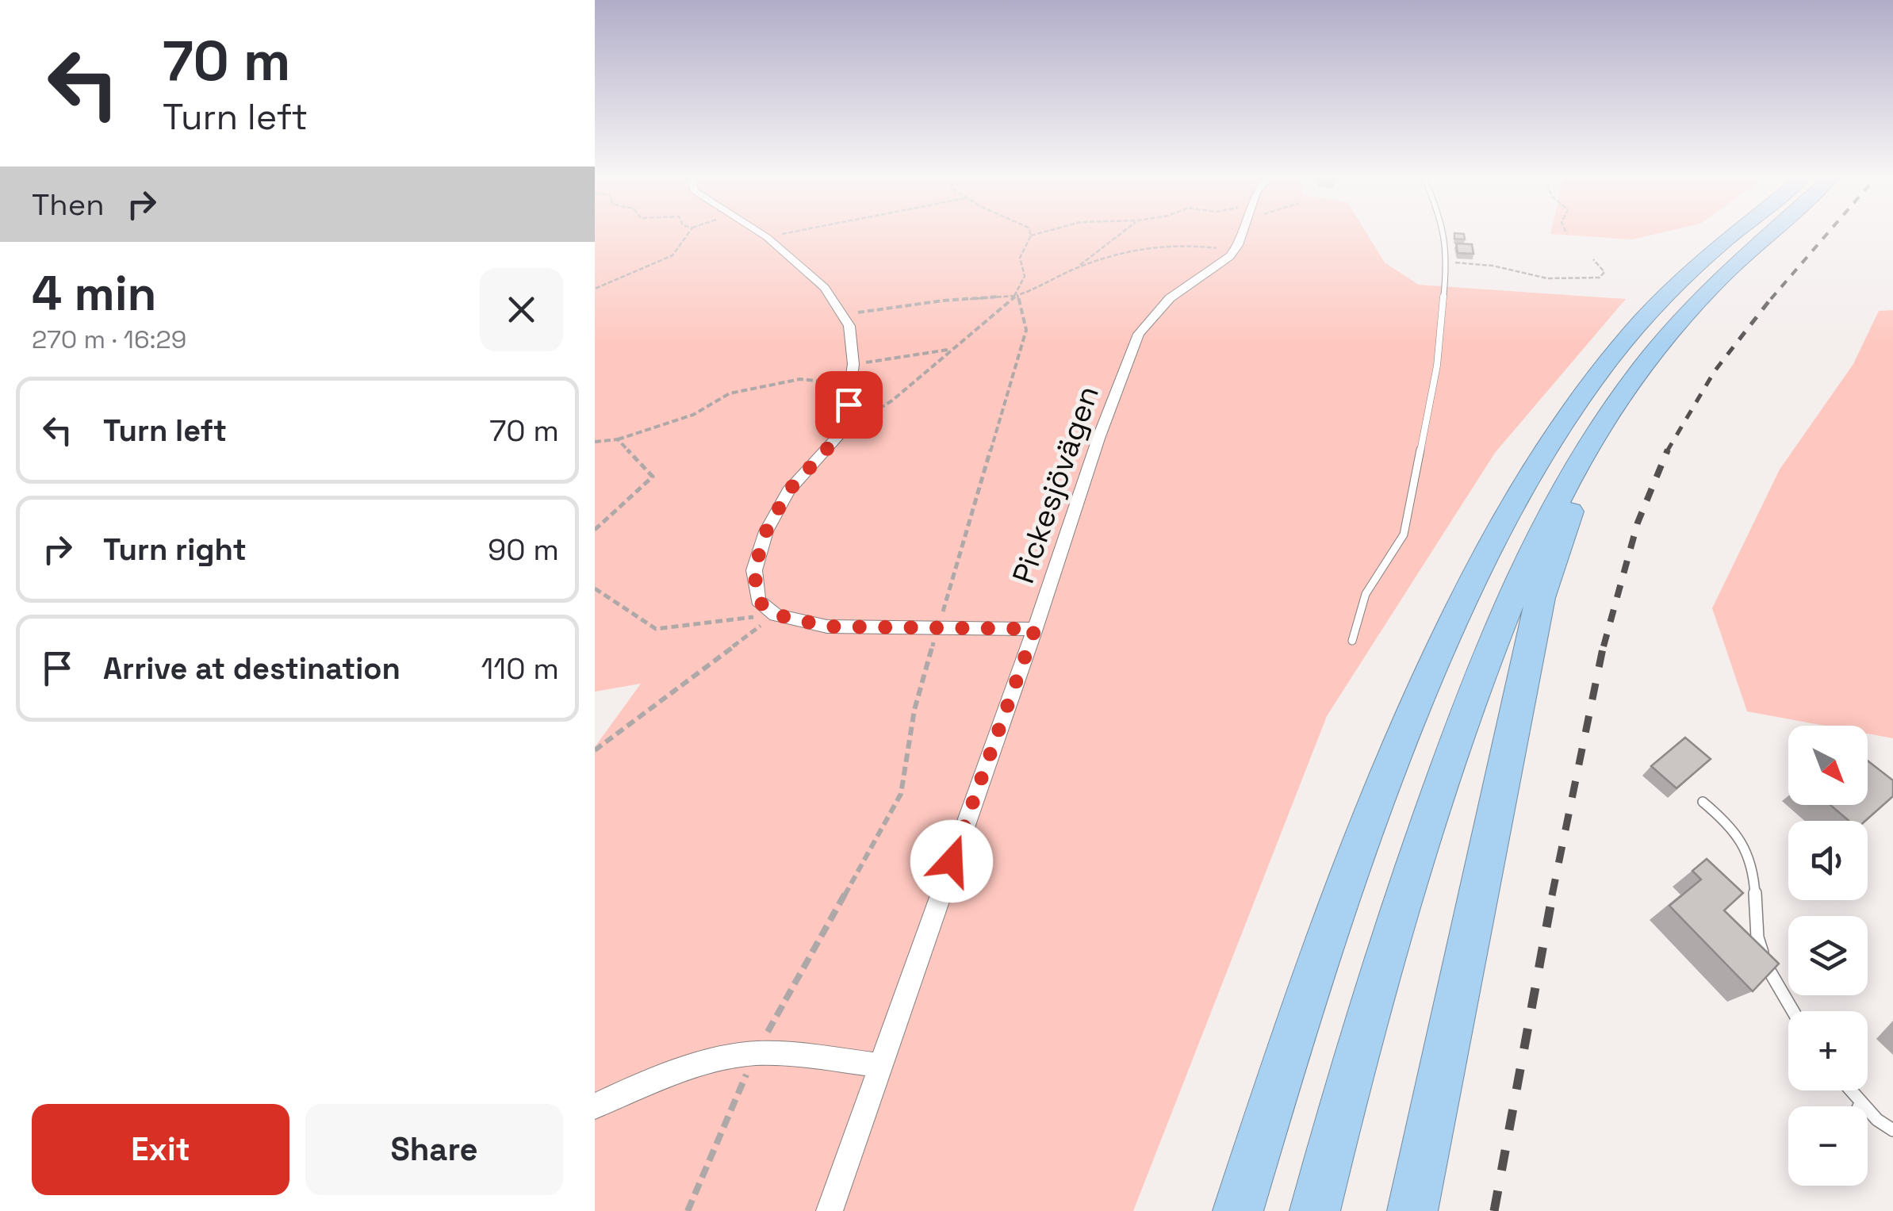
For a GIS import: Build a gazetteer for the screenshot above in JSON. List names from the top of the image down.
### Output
{
  "streets": {
    "street": ["Pickesjövägen"]
  },
  "north": "bottom right",
  "page": {
    "turn": ["70 m", "Turn left"],
    "then": "Then",
    "heading": ["4 min", "270 m · 16:29"],
    "list": [
      {
        "name": "Turn left",
        "value": "70 m"
      },
      {
        "name": "Turn right",
        "value": "90 m"
      },
      {
        "name": "Arrive at destination",
        "value": "110 m"
      }
    ],
    "map_buttons": ["+", "−"],
    "buttons": ["Exit", "Share"]
  }
}
